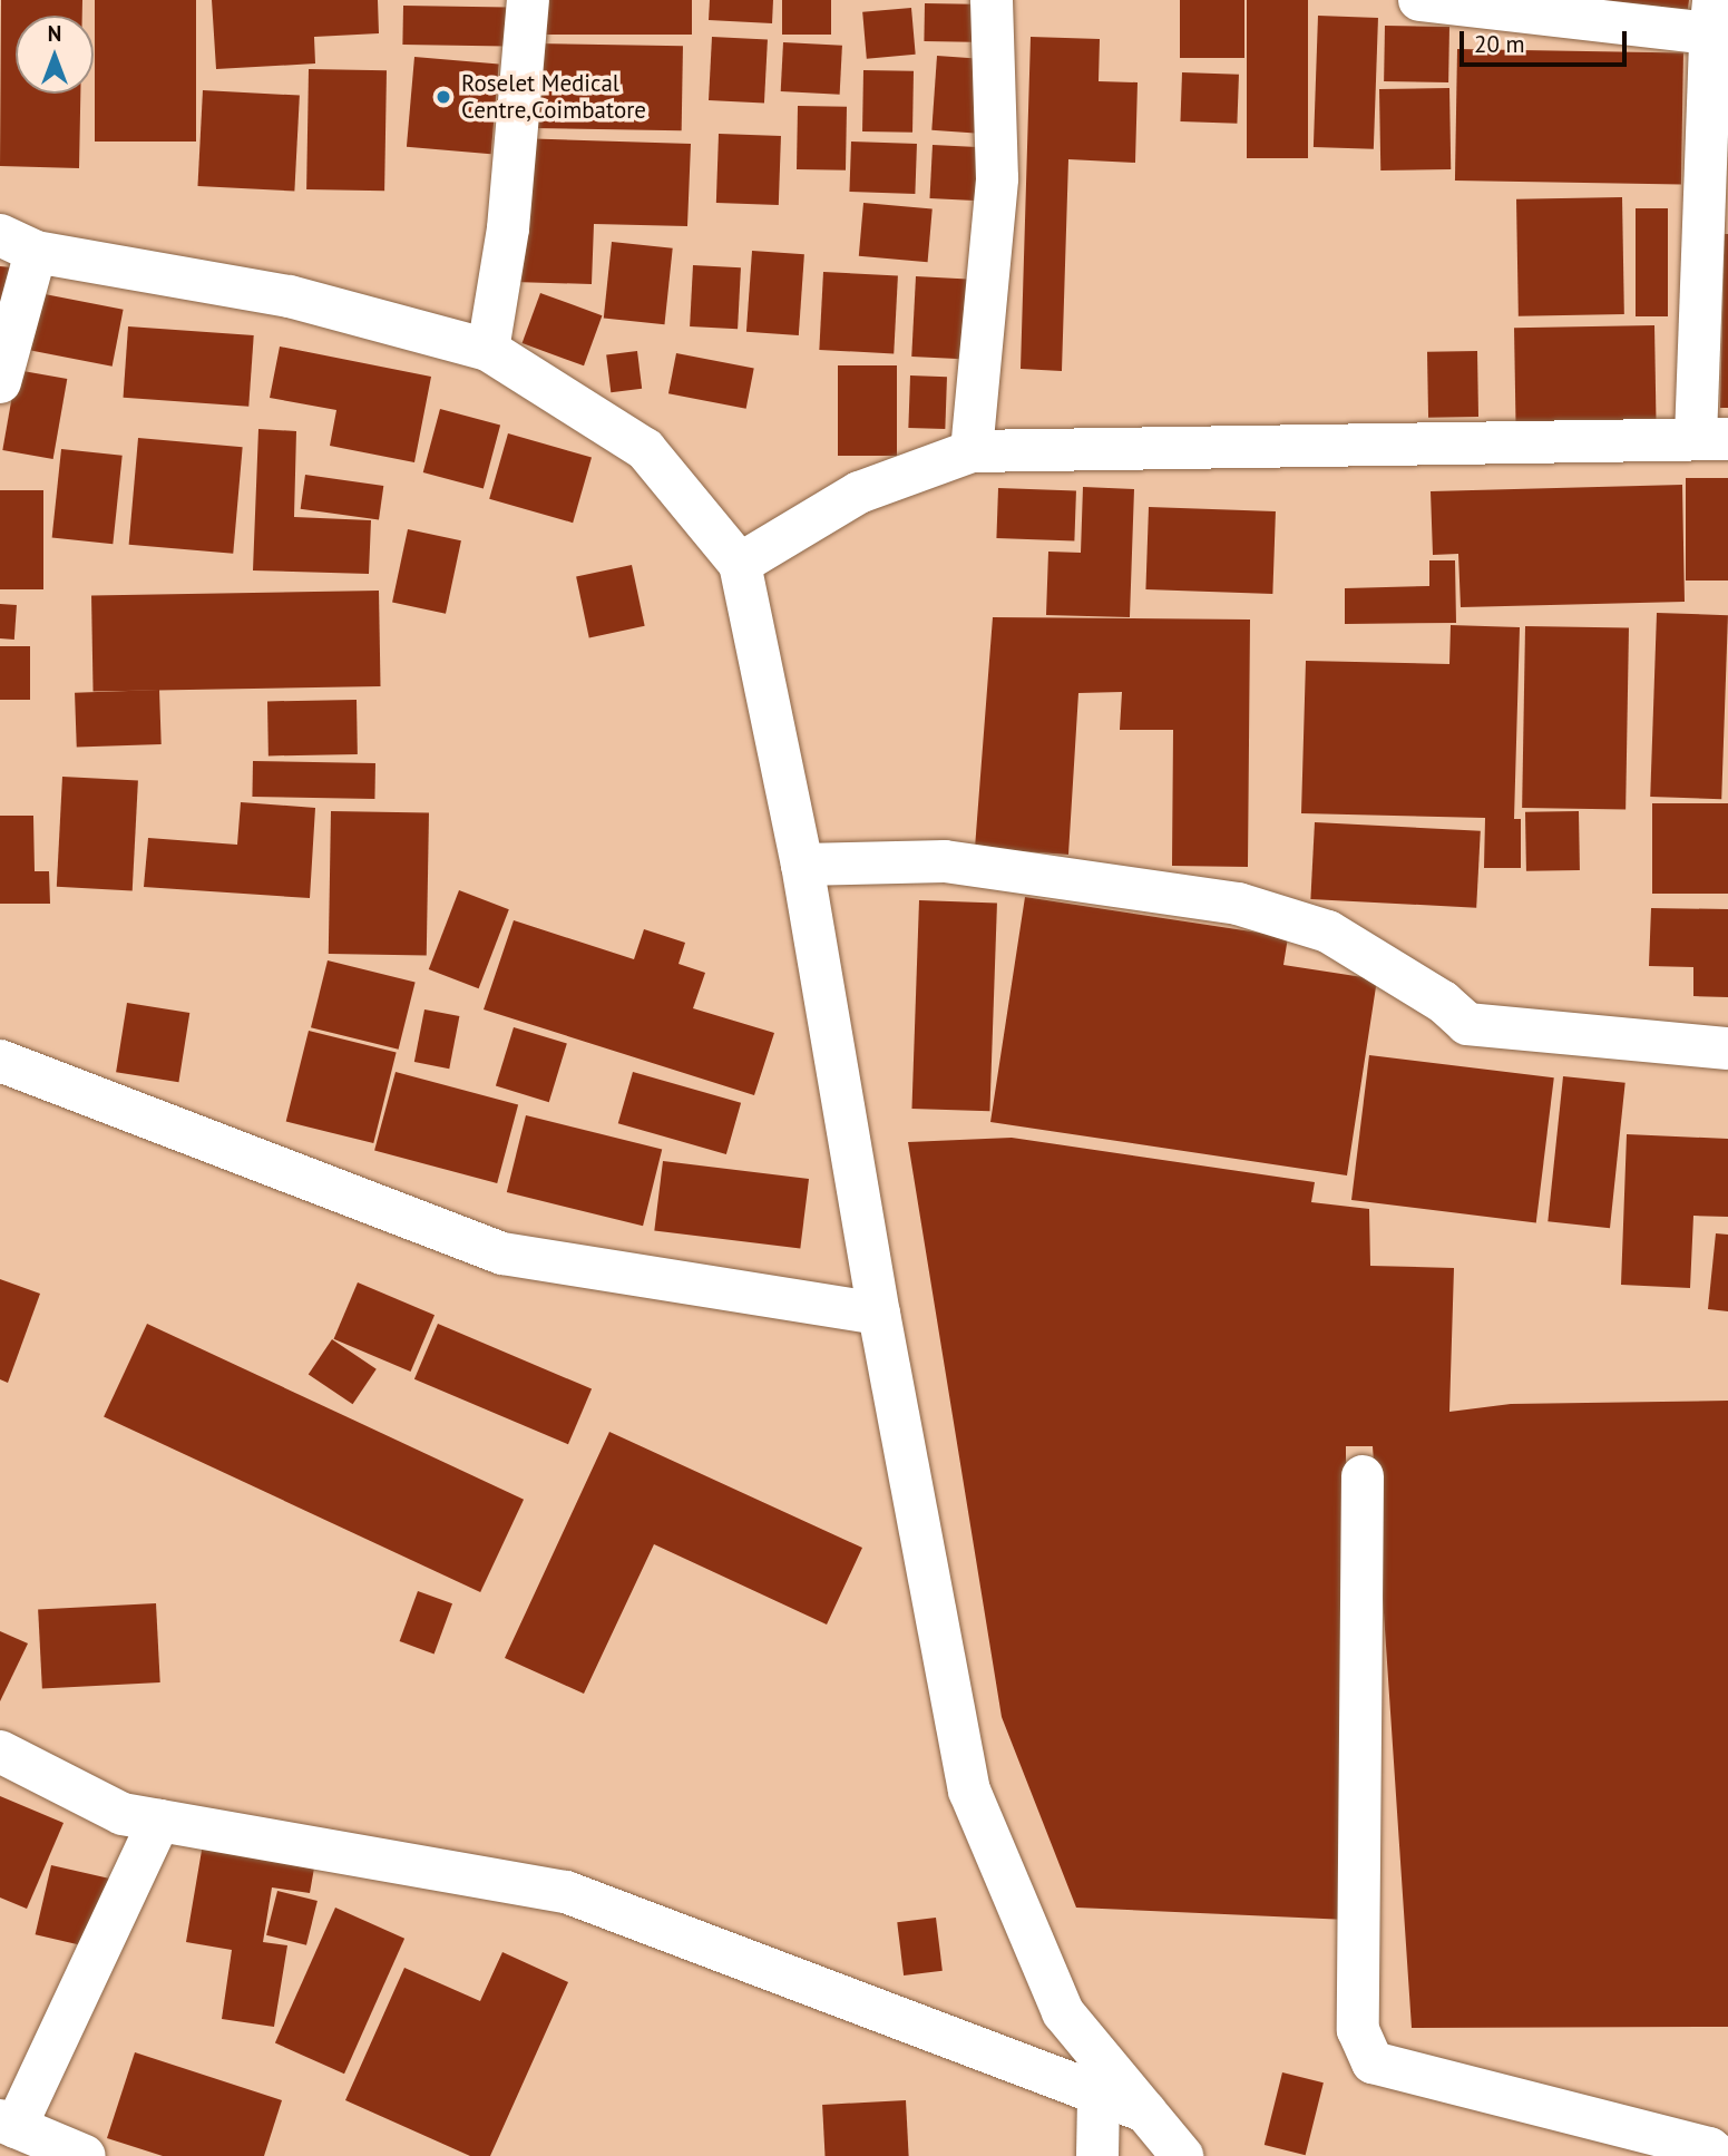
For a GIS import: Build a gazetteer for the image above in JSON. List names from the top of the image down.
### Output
{
  "places": ["Roselet Medical Centre,Coimbatore"],
  "scale_bar": "20 m",
  "north": "top"
}
